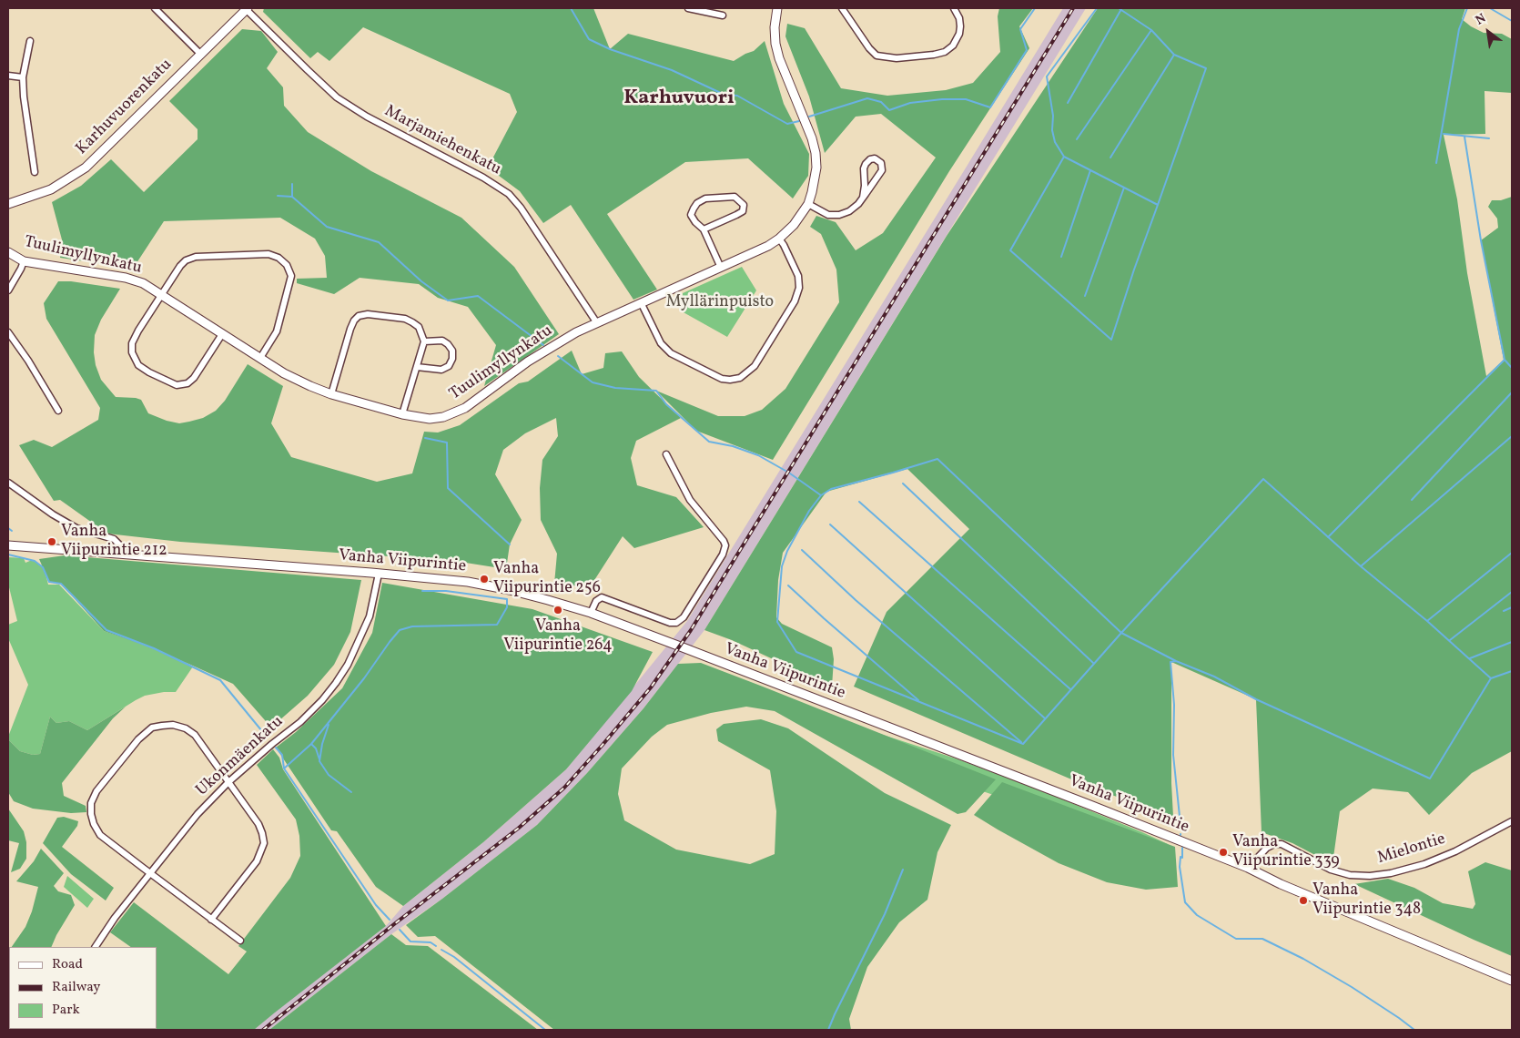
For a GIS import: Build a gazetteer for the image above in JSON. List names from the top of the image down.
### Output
{
  "streets": {
    "street": [
      "Karhuvuorenkatu",
      "Marjamiehenkatu",
      "Tuulimyllynkatu",
      "Vanha Viipurintie",
      "Ukonmäenkatu",
      "Mielontie"
    ]
  },
  "crossings": [
    ["Karhuvuorenkatu", "Marjamiehenkatu"],
    ["Marjamiehenkatu", "Tuulimyllynkatu"],
    ["Vanha Viipurintie", "Ukonmäenkatu"],
    ["Vanha Viipurintie", "Mielontie"]
  ],
  "districts": ["Karhuvuori"],
  "parks": ["Myllärinpuisto"],
  "places": [
    "Vanha Viipurintie 212",
    "Vanha Viipurintie 256",
    "Vanha Viipurintie 264",
    "Vanha Viipurintie 339",
    "Vanha Viipurintie 348"
  ],
  "legend": ["Road", "Railway", "Park"],
  "north": "top left"
}
